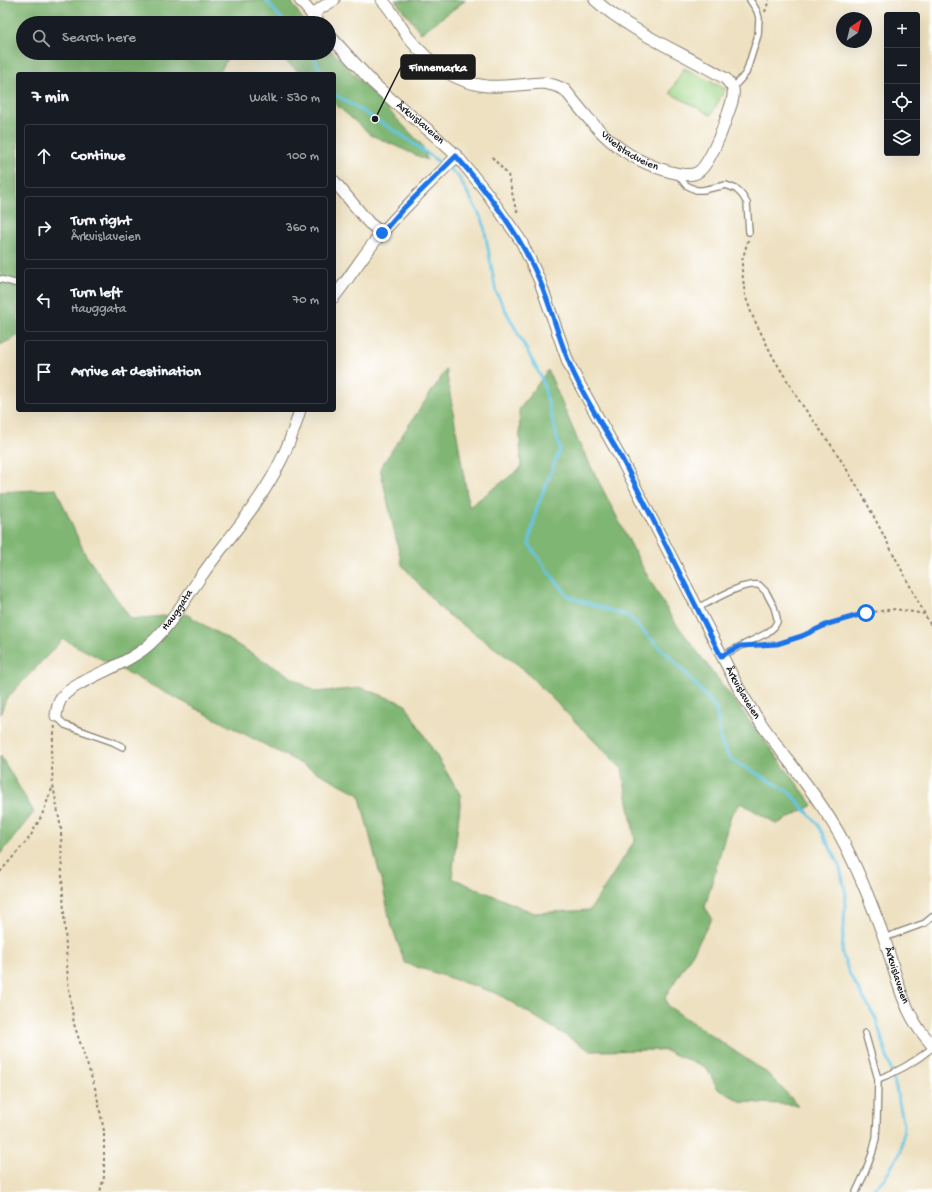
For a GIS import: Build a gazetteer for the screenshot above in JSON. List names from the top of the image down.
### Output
{
  "streets": {
    "street": ["Årkvislaveien", "Vivelstadveien", "Hauggata"]
  },
  "places": ["Finnemarka"],
  "north": "top right",
  "page": {
    "map_buttons": ["+", "−"],
    "search": "Search here",
    "heading": ["7 min", "Walk · 530 m"],
    "list": [
      ["Continue", "100 m"],
      ["Turn right", "Årkvislaveien", "360 m"],
      ["Turn left", "Hauggata", "70 m"],
      "Arrive at destination"
    ]
  }
}
